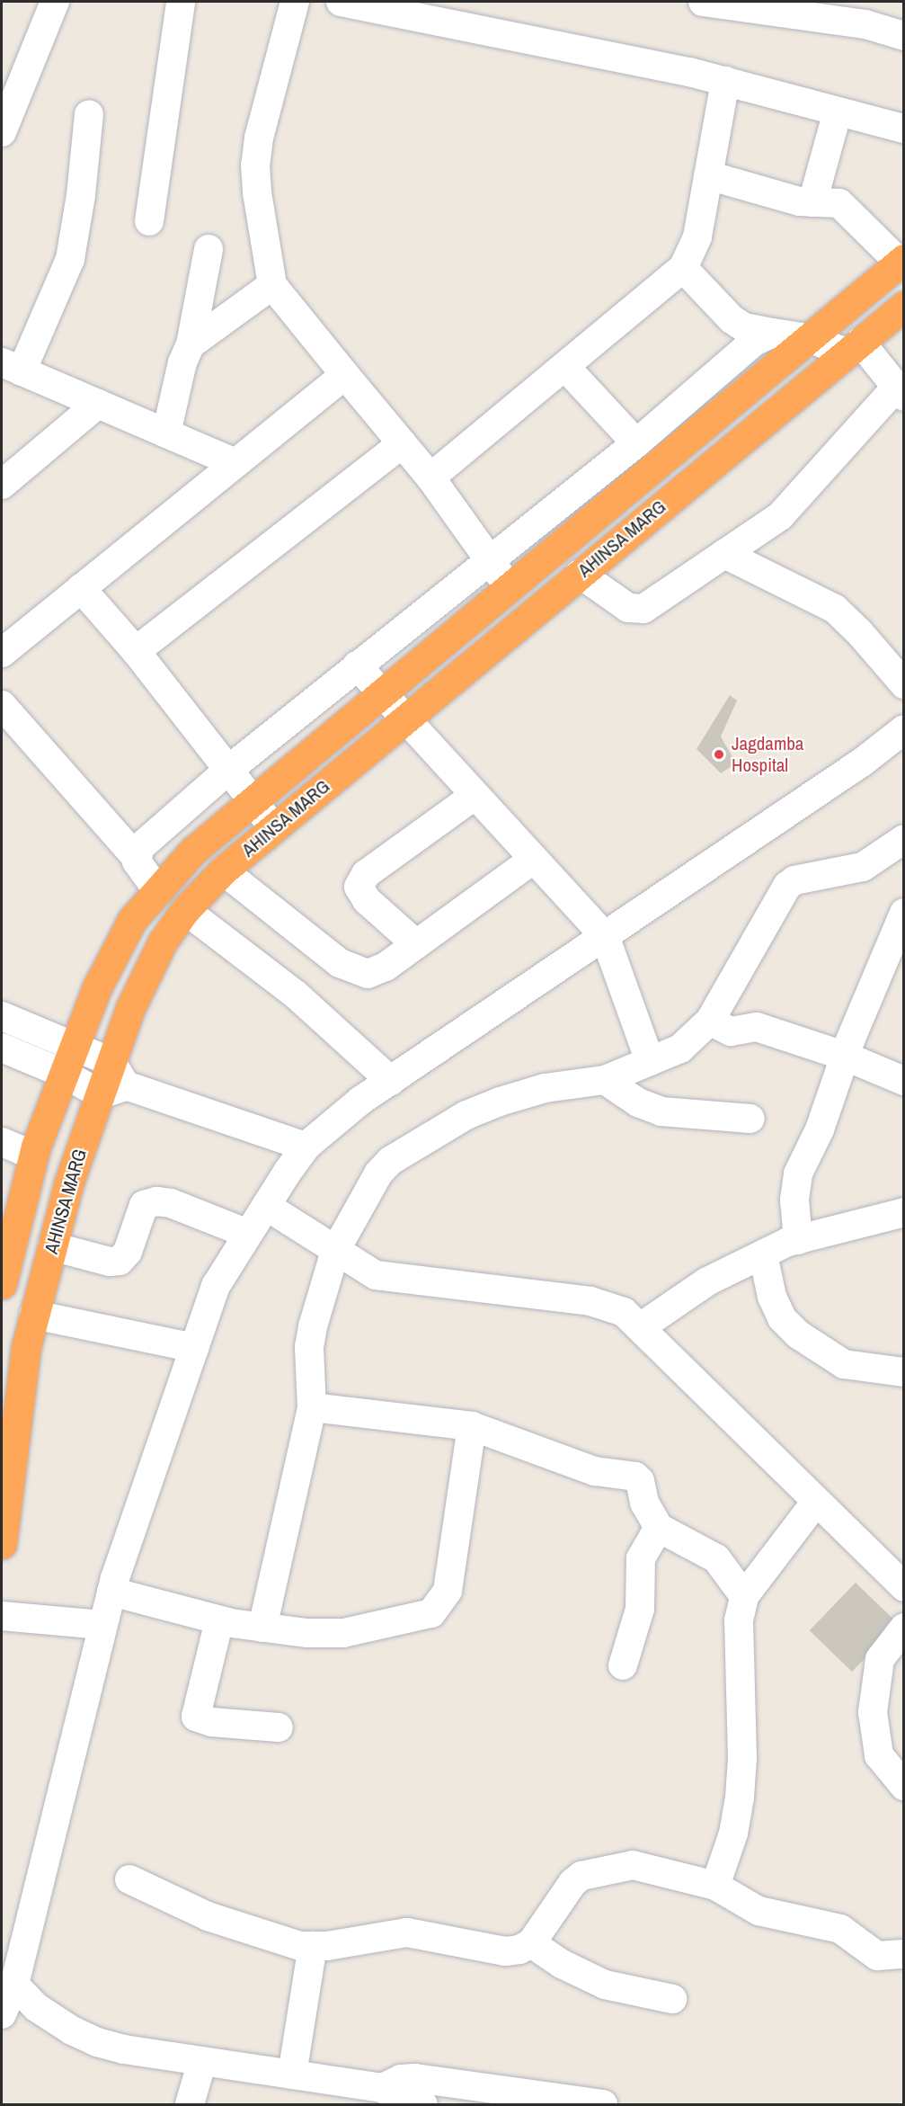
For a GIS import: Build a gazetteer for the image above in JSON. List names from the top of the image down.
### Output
{
  "streets": {
    "highway": ["AHINSA MARG"]
  },
  "places": ["Jagdamba Hospital"]
}
